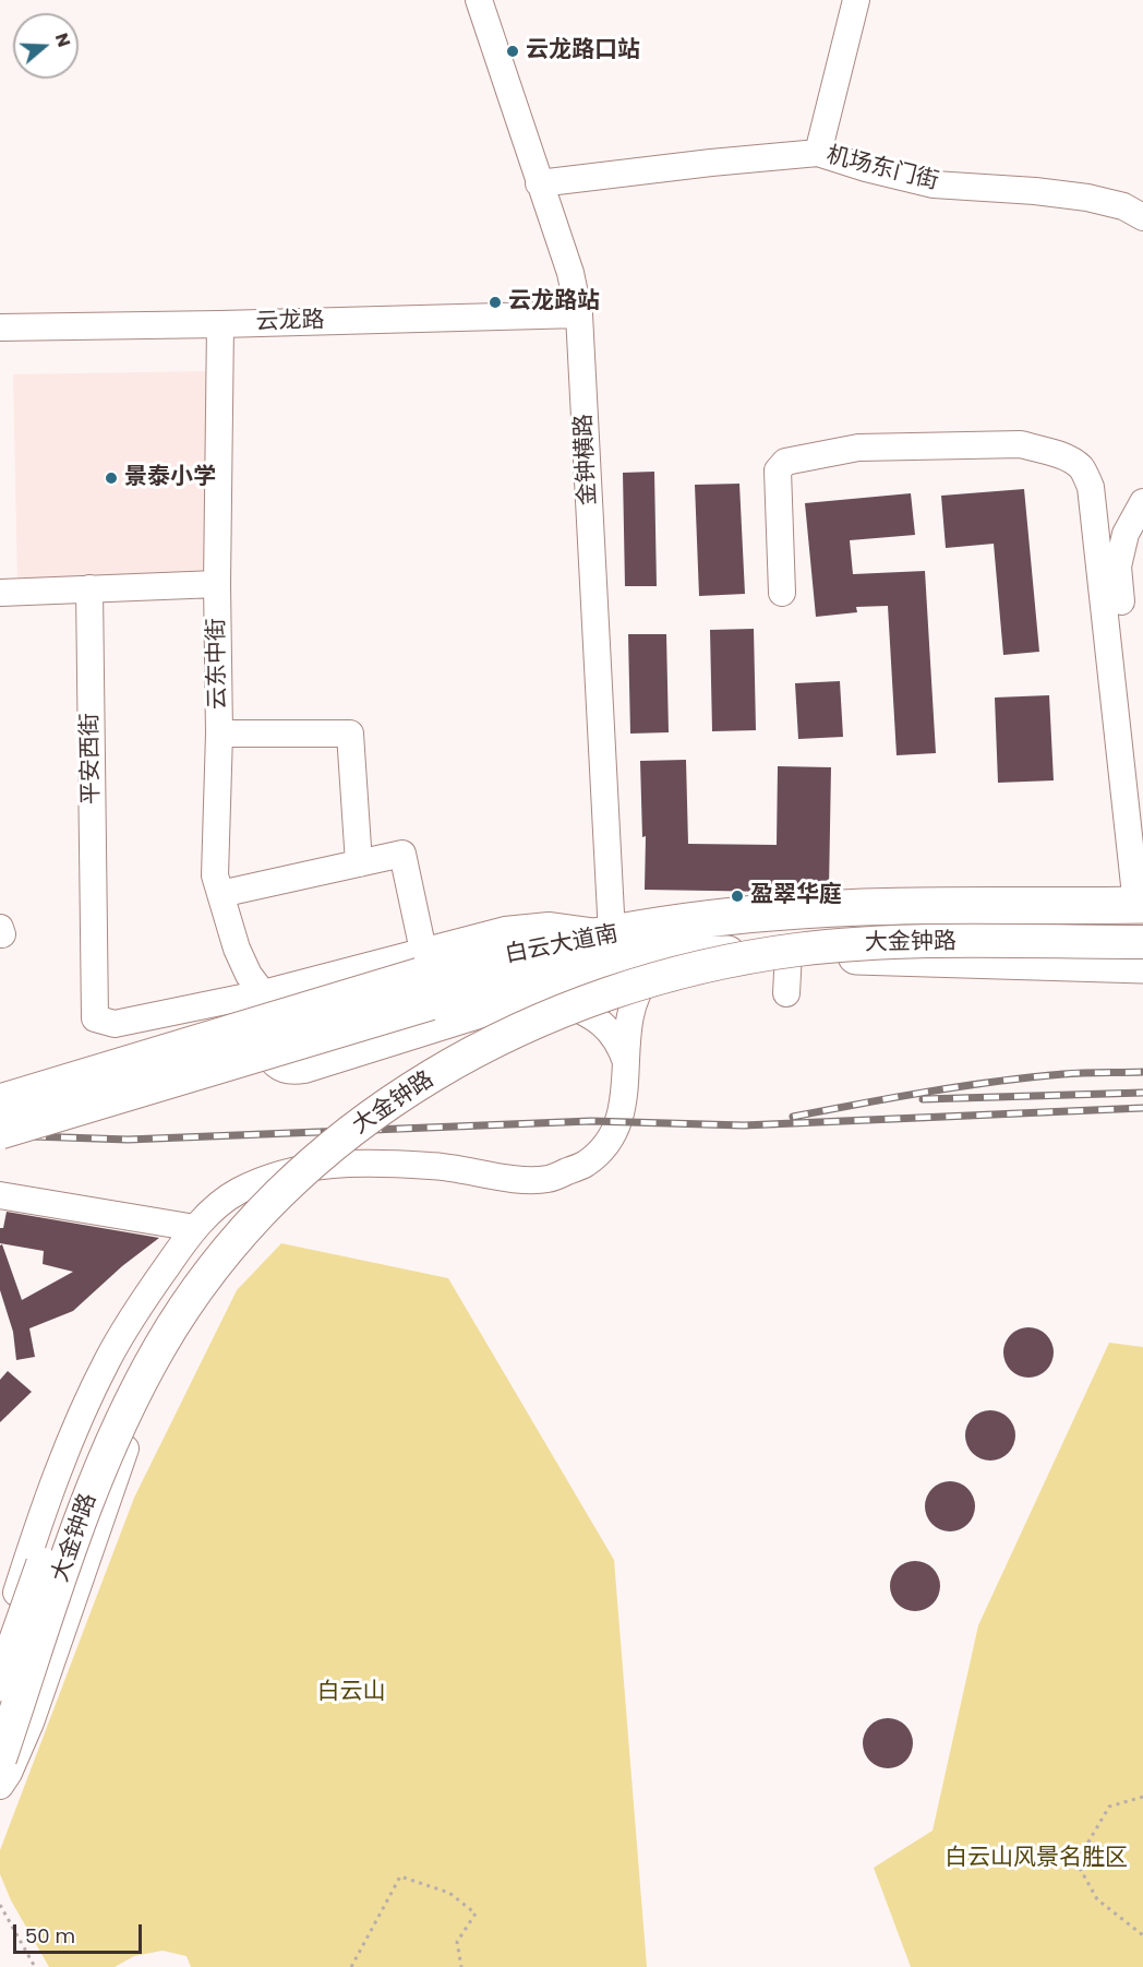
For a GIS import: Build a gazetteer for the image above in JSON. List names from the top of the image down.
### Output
{
  "streets": {
    "highway": ["白云大道南"],
    "main road": ["大金钟路"],
    "street": [
      "机场东门街",
      "云龙路",
      "金钟横路",
      "云东中街",
      "平安西街"
    ]
  },
  "crossings": [
    ["机场东门街", "金钟横路"],
    ["云龙路", "金钟横路"],
    ["云龙路", "云东中街"],
    ["金钟横路", "白云大道南"],
    ["云东中街", "平安西街"],
    ["大金钟路", "白云大道南"]
  ],
  "parks": ["白云山", "白云山风景名胜区"],
  "places": [
    "云龙路口站",
    "云龙路站",
    "景泰小学",
    "盈翠华庭"
  ],
  "scale_bar": "50 m",
  "north": "right"
}
